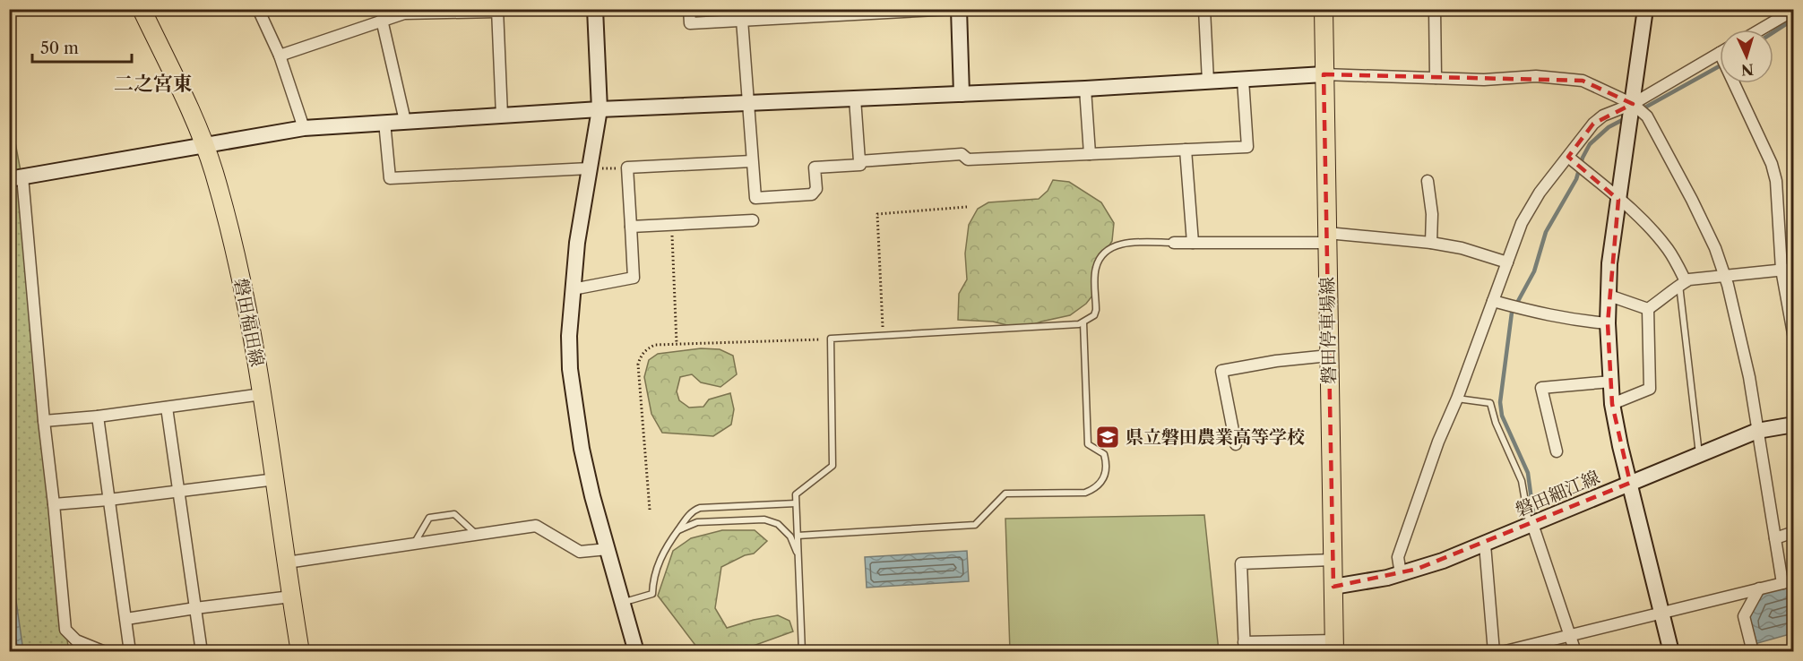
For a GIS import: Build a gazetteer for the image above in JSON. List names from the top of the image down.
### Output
{
  "streets": {
    "main road": ["磐田福田線", "磐田停車場線"],
    "street": ["磐田細江線"]
  },
  "crossings": [
    ["磐田停車場線", "磐田細江線"]
  ],
  "districts": ["二之宮東"],
  "places": {
    "school or university": ["県立磐田農業高等学校"]
  },
  "scale_bar": "50 m",
  "north": "bottom"
}
